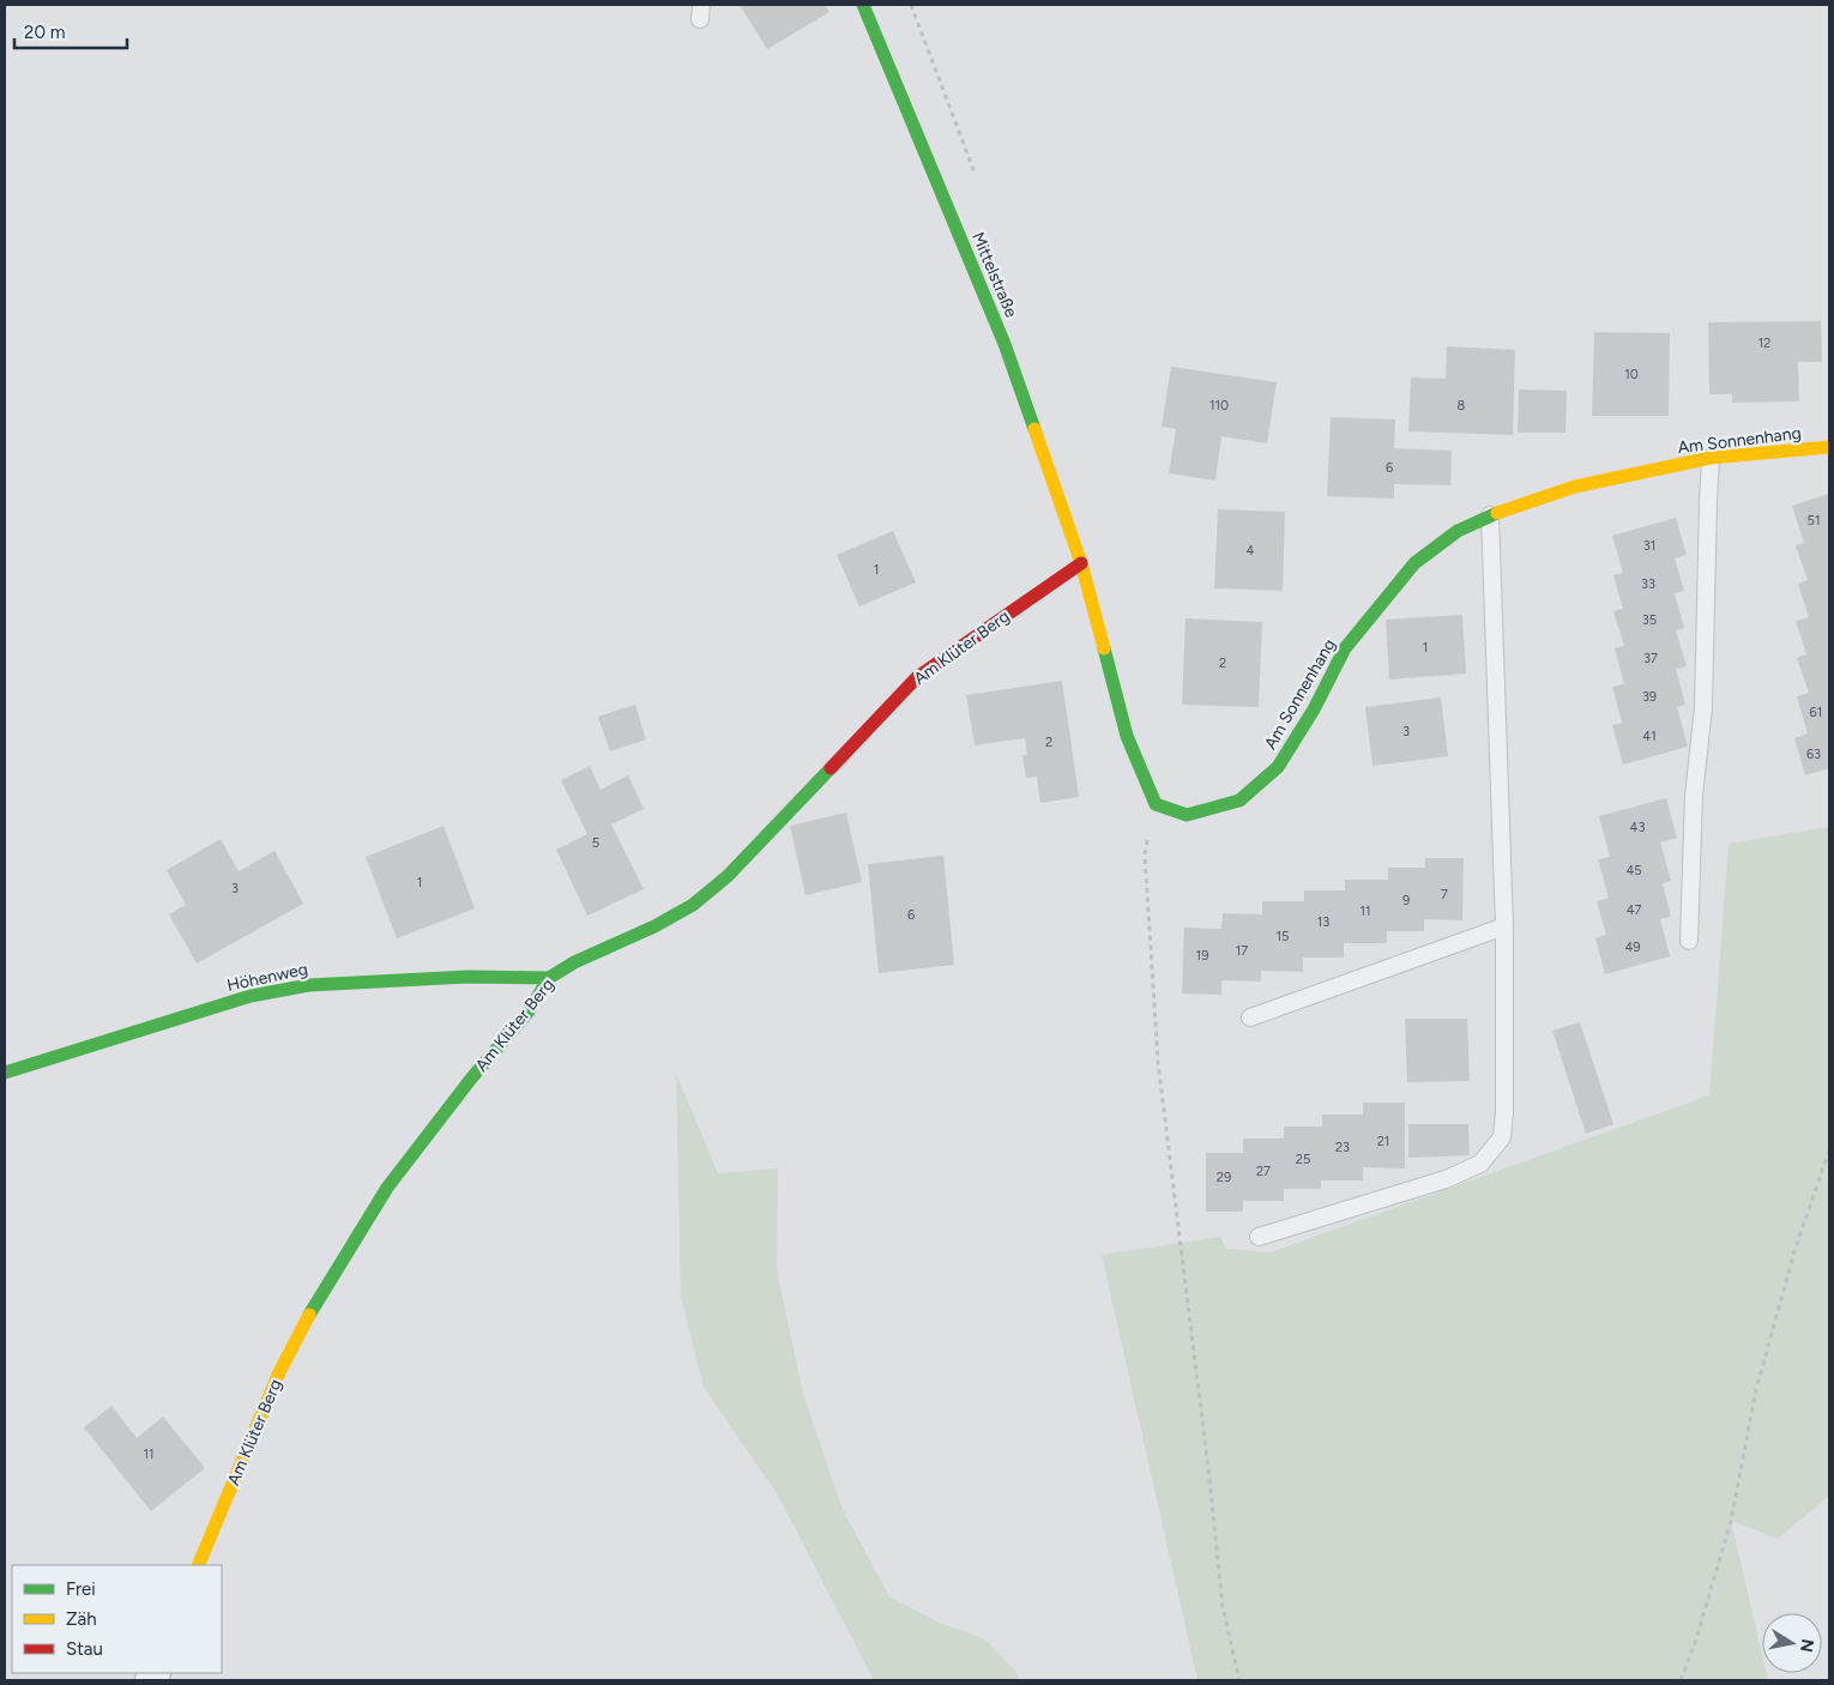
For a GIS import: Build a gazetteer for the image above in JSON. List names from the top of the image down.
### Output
{
  "streets": {
    "street": [
      "Mittelstraße",
      "Am Sonnenhang",
      "Am Klüter Berg",
      "Höhenweg"
    ]
  },
  "crossings": [
    ["Mittelstraße", "Am Klüter Berg"],
    ["Am Klüter Berg", "Höhenweg"]
  ],
  "house_numbers": [
    "12",
    "10",
    "110",
    "8",
    "6",
    "51",
    "31",
    "4",
    "1",
    "33",
    "35",
    "1",
    "37",
    "2",
    "39",
    "61",
    "3",
    "41",
    "2",
    "63",
    "43",
    "5",
    "45",
    "1",
    "3",
    "7",
    "9",
    "47",
    "11",
    "6",
    "13",
    "15",
    "49",
    "17",
    "19",
    "21",
    "23",
    "25",
    "27",
    "29",
    "11"
  ],
  "legend": ["Frei", "Zäh", "Stau"],
  "scale_bar": "20 m",
  "north": "right"
}
